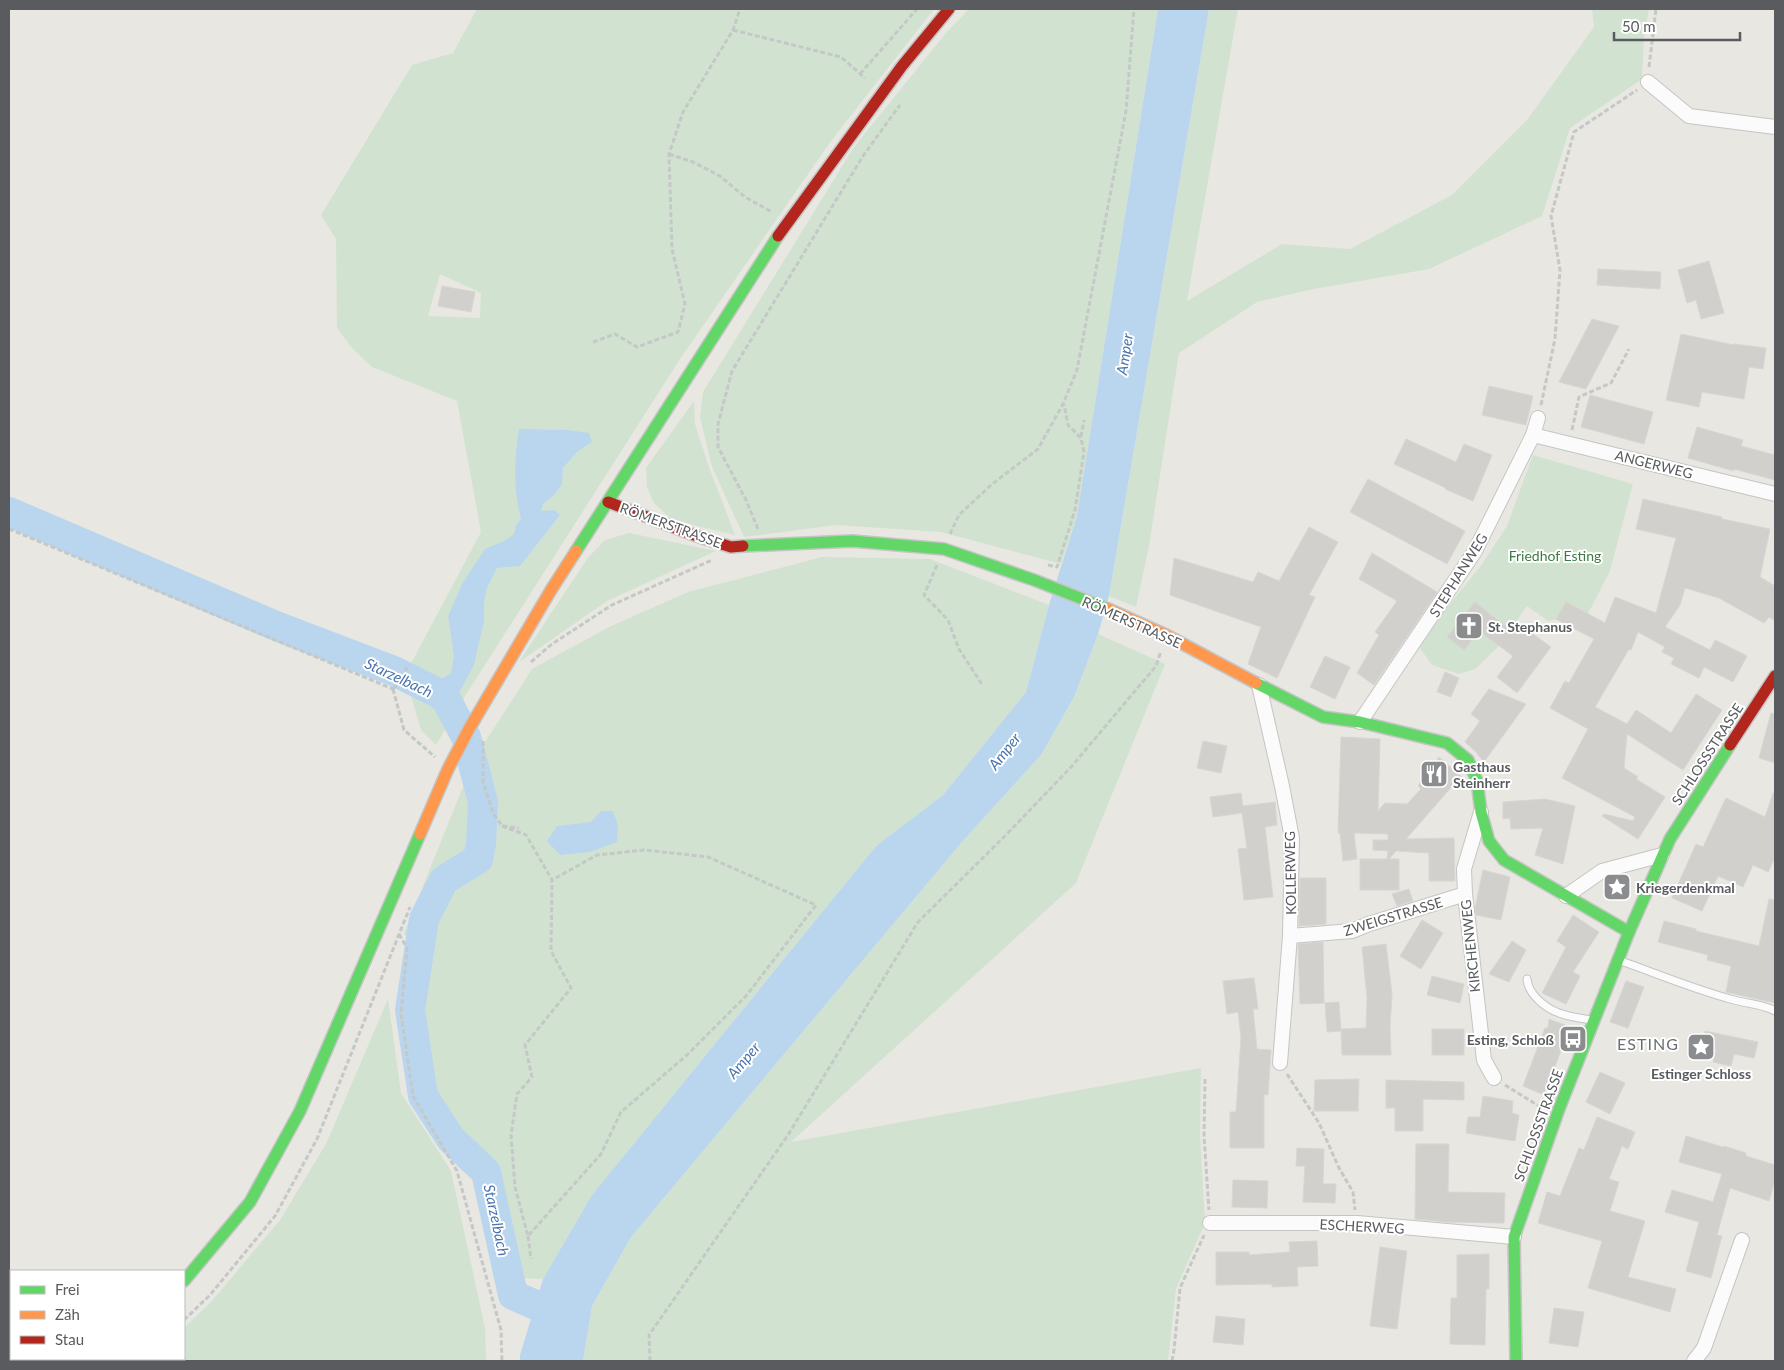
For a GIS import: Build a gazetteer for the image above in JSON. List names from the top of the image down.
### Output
{
  "streets": {
    "street": [
      "ANGERWEG",
      "RÖMERSTRASSE",
      "STEPHANWEG",
      "SCHLOSSSTRASSE",
      "KOLLERWEG",
      "ZWEIGSTRASSE",
      "KIRCHENWEG",
      "ESCHERWEG"
    ]
  },
  "crossings": [
    ["ANGERWEG", "STEPHANWEG"],
    ["RÖMERSTRASSE", "STEPHANWEG"],
    ["RÖMERSTRASSE", "SCHLOSSSTRASSE"],
    ["RÖMERSTRASSE", "KOLLERWEG"],
    ["RÖMERSTRASSE", "KIRCHENWEG"],
    ["SCHLOSSSTRASSE", "ESCHERWEG"],
    ["KOLLERWEG", "ZWEIGSTRASSE"],
    ["ZWEIGSTRASSE", "KIRCHENWEG"]
  ],
  "districts": ["ESTING"],
  "water": ["Amper", "Starzelbach"],
  "parks": ["Friedhof Esting"],
  "places": {
    "church": ["St. Stephanus"],
    "restaurant": ["Gasthaus Steinherr"],
    "place": ["Kriegerdenkmal", "Estinger Schloss"],
    "bus stop": ["Esting, Schloß"]
  },
  "legend": ["Frei", "Zäh", "Stau"],
  "scale_bar": "50 m"
}
